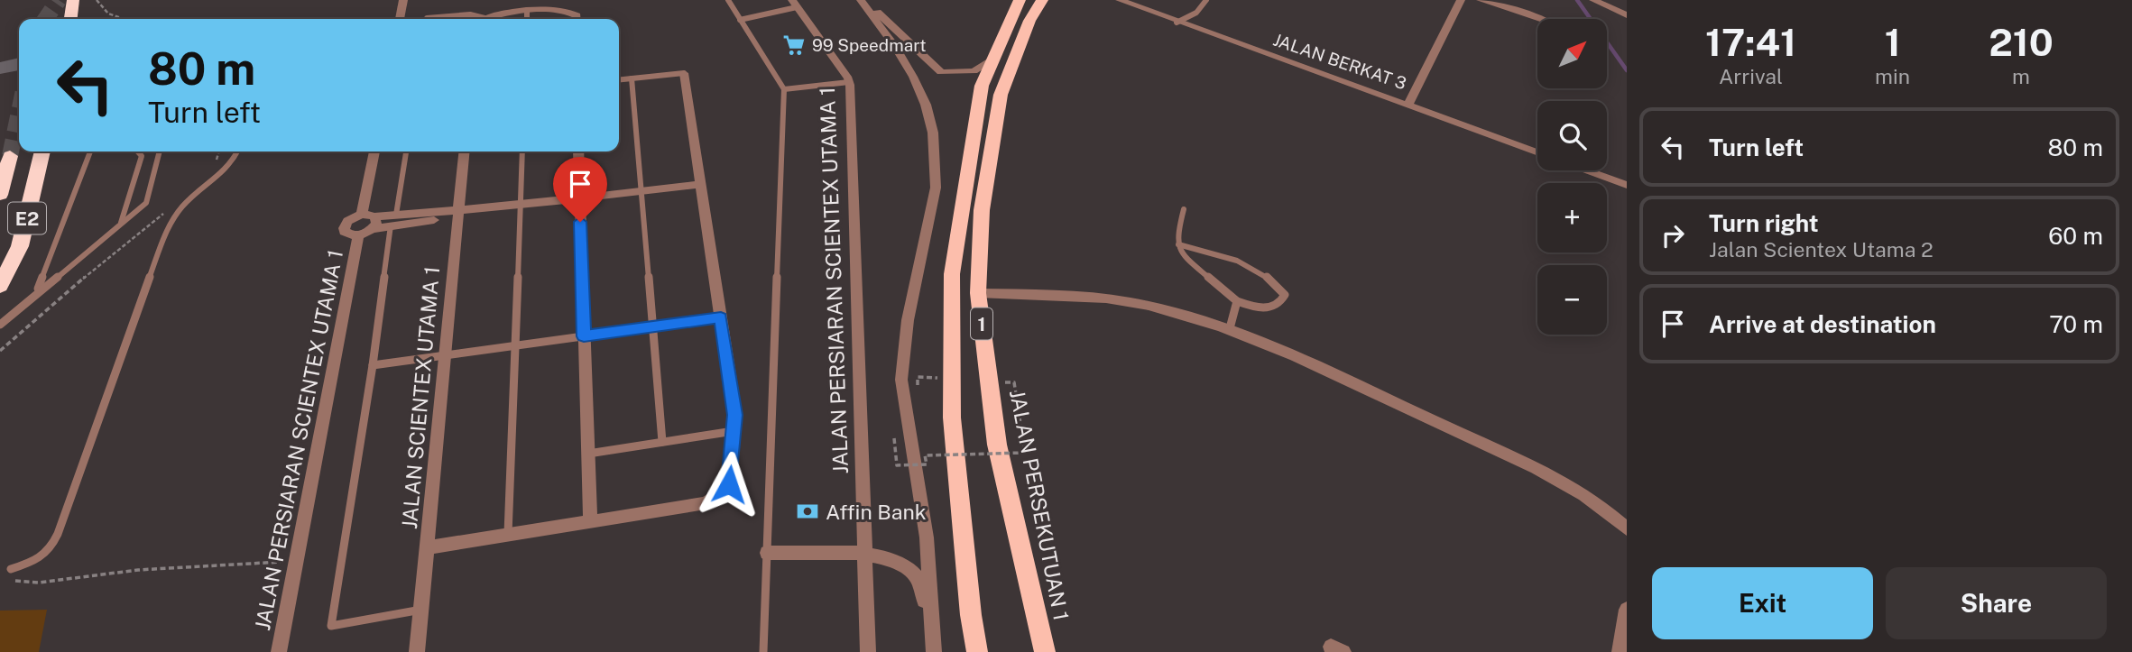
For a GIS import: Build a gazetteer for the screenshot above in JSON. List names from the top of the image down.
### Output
{
  "streets": {
    "highway": ["E2", "1", "JALAN PERSEKUTUAN 1"],
    "street": ["JALAN BERKAT 3", "JALAN PERSIARAN SCIENTEX UTAMA 1", "JALAN SCIENTEX UTAMA 1"]
  },
  "places": {
    "supermarket": ["99 Speedmart"],
    "bank": ["Affin Bank"]
  },
  "north": "top right",
  "page": {
    "eta": [
      "17:41",
      "Arrival",
      "1",
      "min",
      "210",
      "m"
    ],
    "map_buttons": ["+", "−"],
    "turn": ["80 m", "Turn left"],
    "list": [
      {
        "name": "Turn left",
        "value": "80 m"
      },
      {
        "name": "Turn right",
        "note": "Jalan Scientex Utama 2",
        "value": "60 m"
      },
      {
        "name": "Arrive at destination",
        "value": "70 m"
      }
    ],
    "buttons": ["Exit", "Share"]
  }
}
